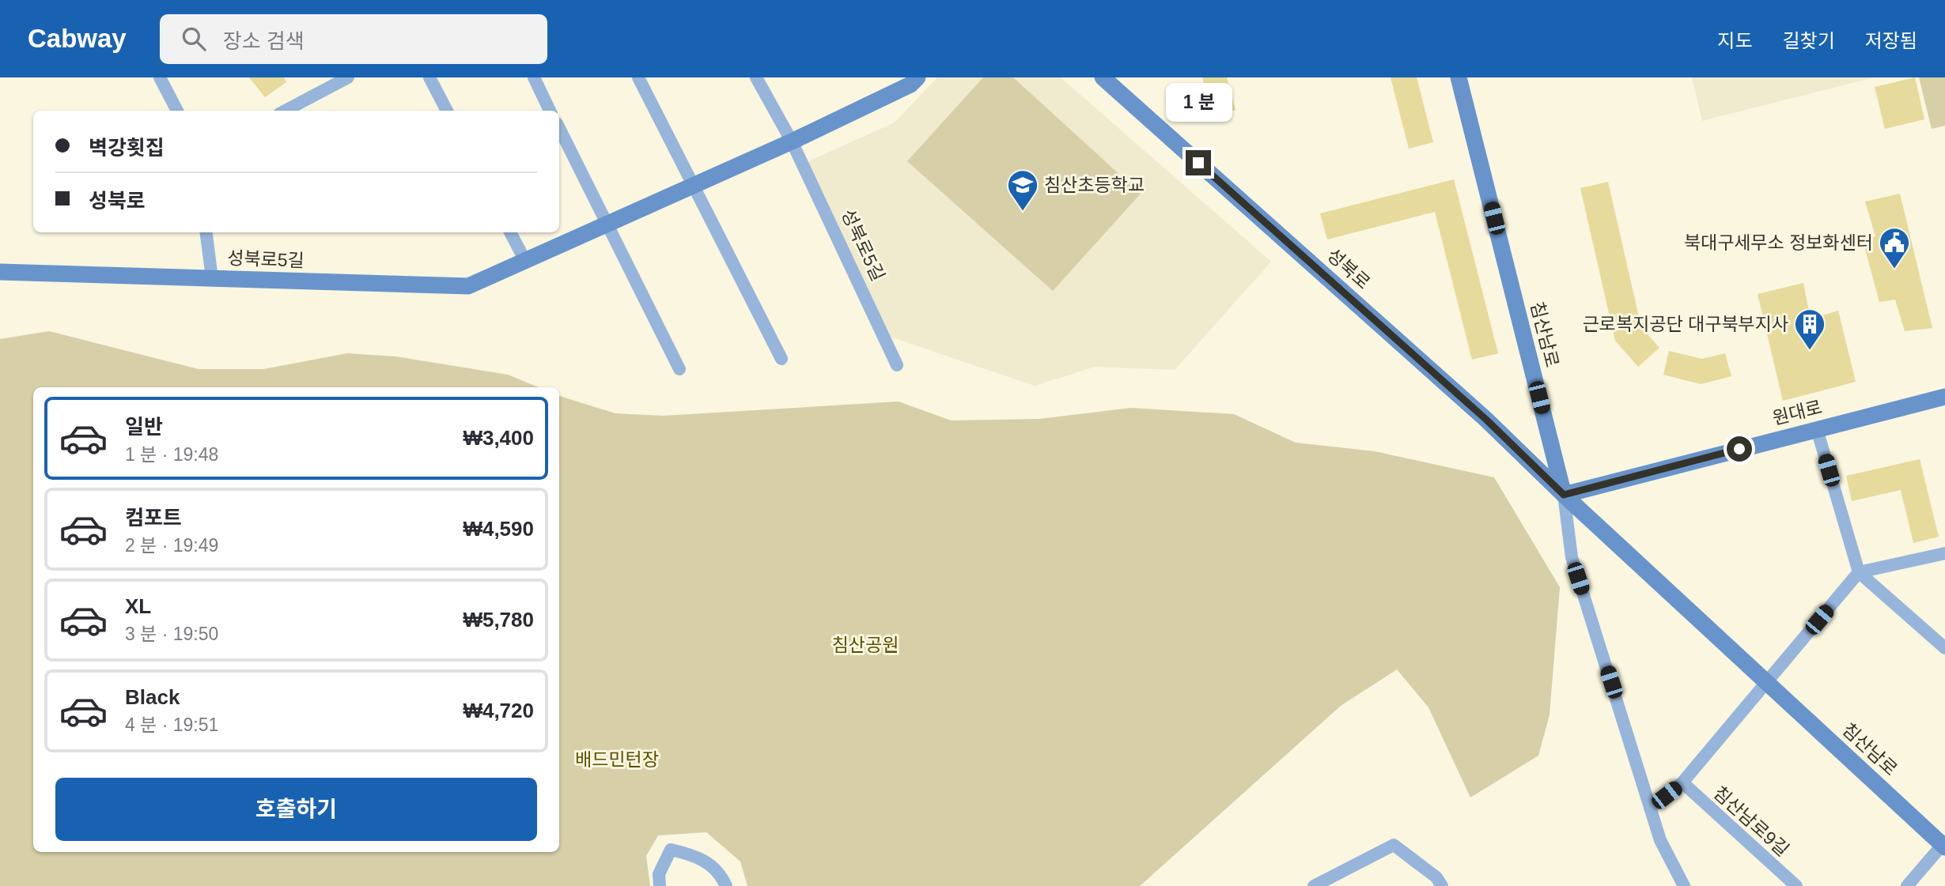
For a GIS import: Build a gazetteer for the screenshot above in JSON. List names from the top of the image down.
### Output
{
  "streets": {
    "main road": [
      "성북로5길",
      "성북로",
      "침산남로",
      "원대로"
    ],
    "street": ["침산남로9길"]
  },
  "crossings": [
    ["성북로", "침산남로"],
    ["성북로", "원대로"],
    ["침산남로", "원대로"]
  ],
  "parks": ["침산공원", "배드민턴장"],
  "places": {
    "school or university": ["침산초등학교"],
    "public building": ["북대구세무소 정보화센터"],
    "building": ["근로복지공단 대구북부지사"]
  },
  "page": {
    "header": "Cabway",
    "search": "장소 검색",
    "nav": ["지도", "길찾기", "저장됨"],
    "bubble": "1 분",
    "banner": ["벽강횟집", "성북로"],
    "list": [
      {
        "name": "일반",
        "note": "1 분 · 19:48",
        "value": "₩3,400"
      },
      {
        "name": "컴포트",
        "note": "2 분 · 19:49",
        "value": "₩4,590"
      },
      {
        "name": "XL",
        "note": "3 분 · 19:50",
        "value": "₩5,780"
      },
      {
        "name": "Black",
        "note": "4 분 · 19:51",
        "value": "₩4,720"
      }
    ],
    "buttons": "호출하기"
  }
}
